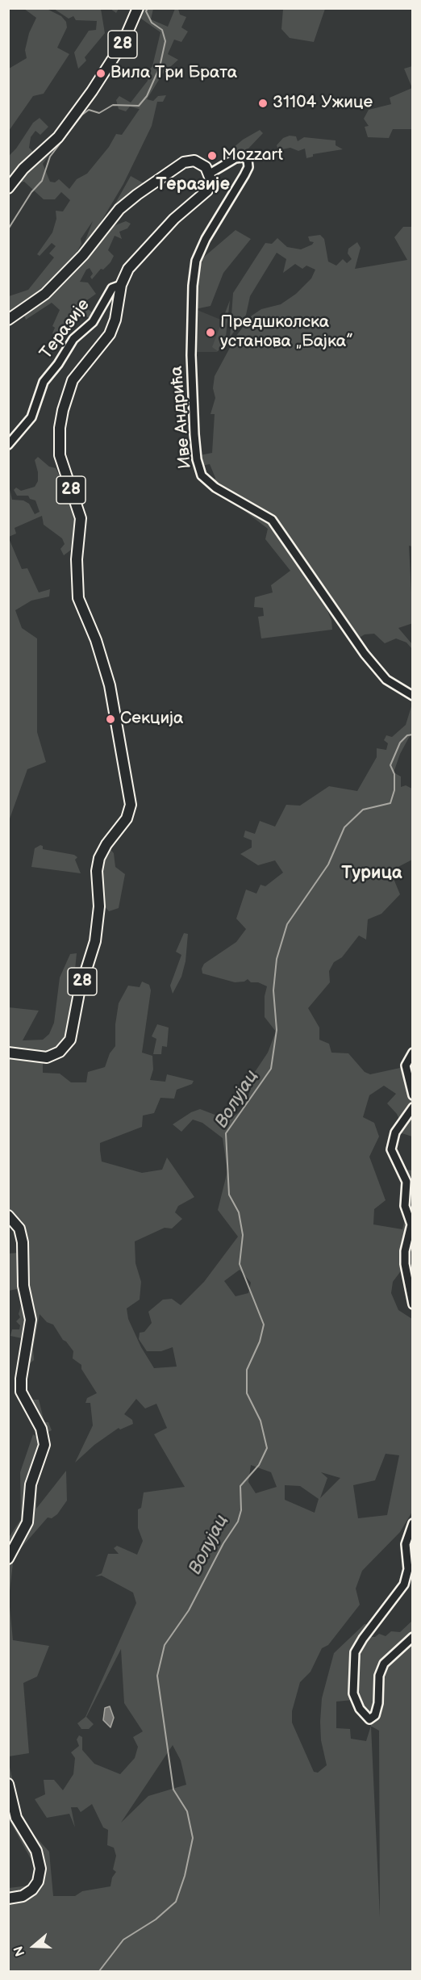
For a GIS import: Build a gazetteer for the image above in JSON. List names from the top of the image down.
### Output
{
  "streets": {
    "main road": ["28"],
    "street": ["Теразије", "Иве Андрића"]
  },
  "crossings": [
    ["28", "Теразије"],
    ["28", "Иве Андрића"]
  ],
  "districts": ["Теразије", "Турица"],
  "water": ["Волујац"],
  "places": [
    "Вила Три Брата",
    "31104 Ужице",
    "Mozzart",
    "Предшколска установа „Бајка”",
    "Секција"
  ],
  "north": "left"
}
